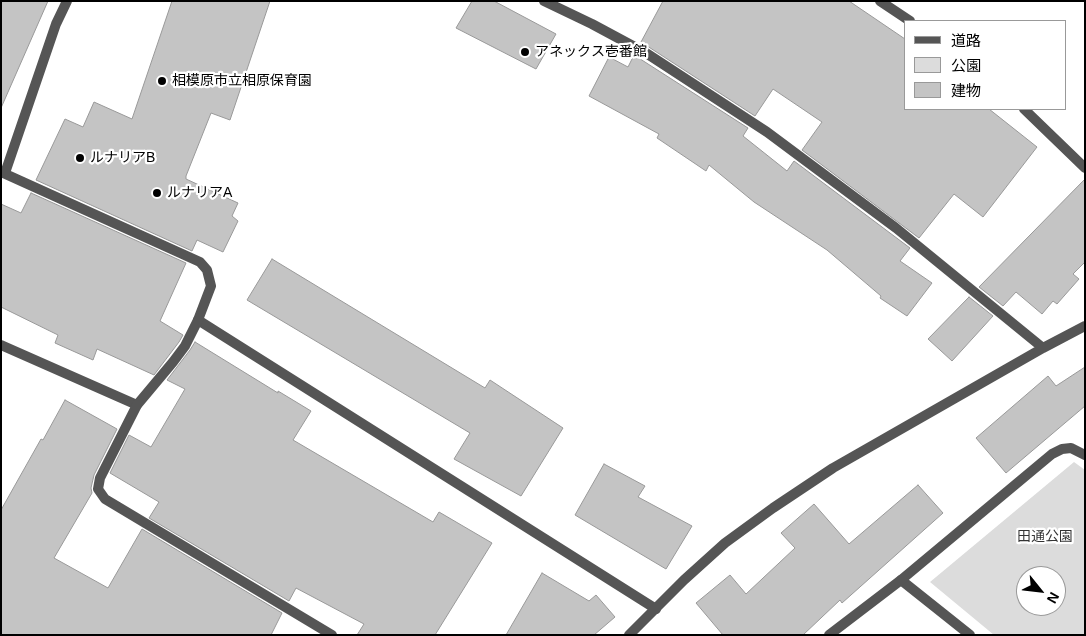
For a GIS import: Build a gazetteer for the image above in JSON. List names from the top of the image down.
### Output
{
  "parks": ["田通公園"],
  "places": [
    "アネックス壱番館",
    "相模原市立相原保育園",
    "ルナリアB",
    "ルナリアA"
  ],
  "legend": ["道路", "公園", "建物"],
  "north": "bottom right"
}
